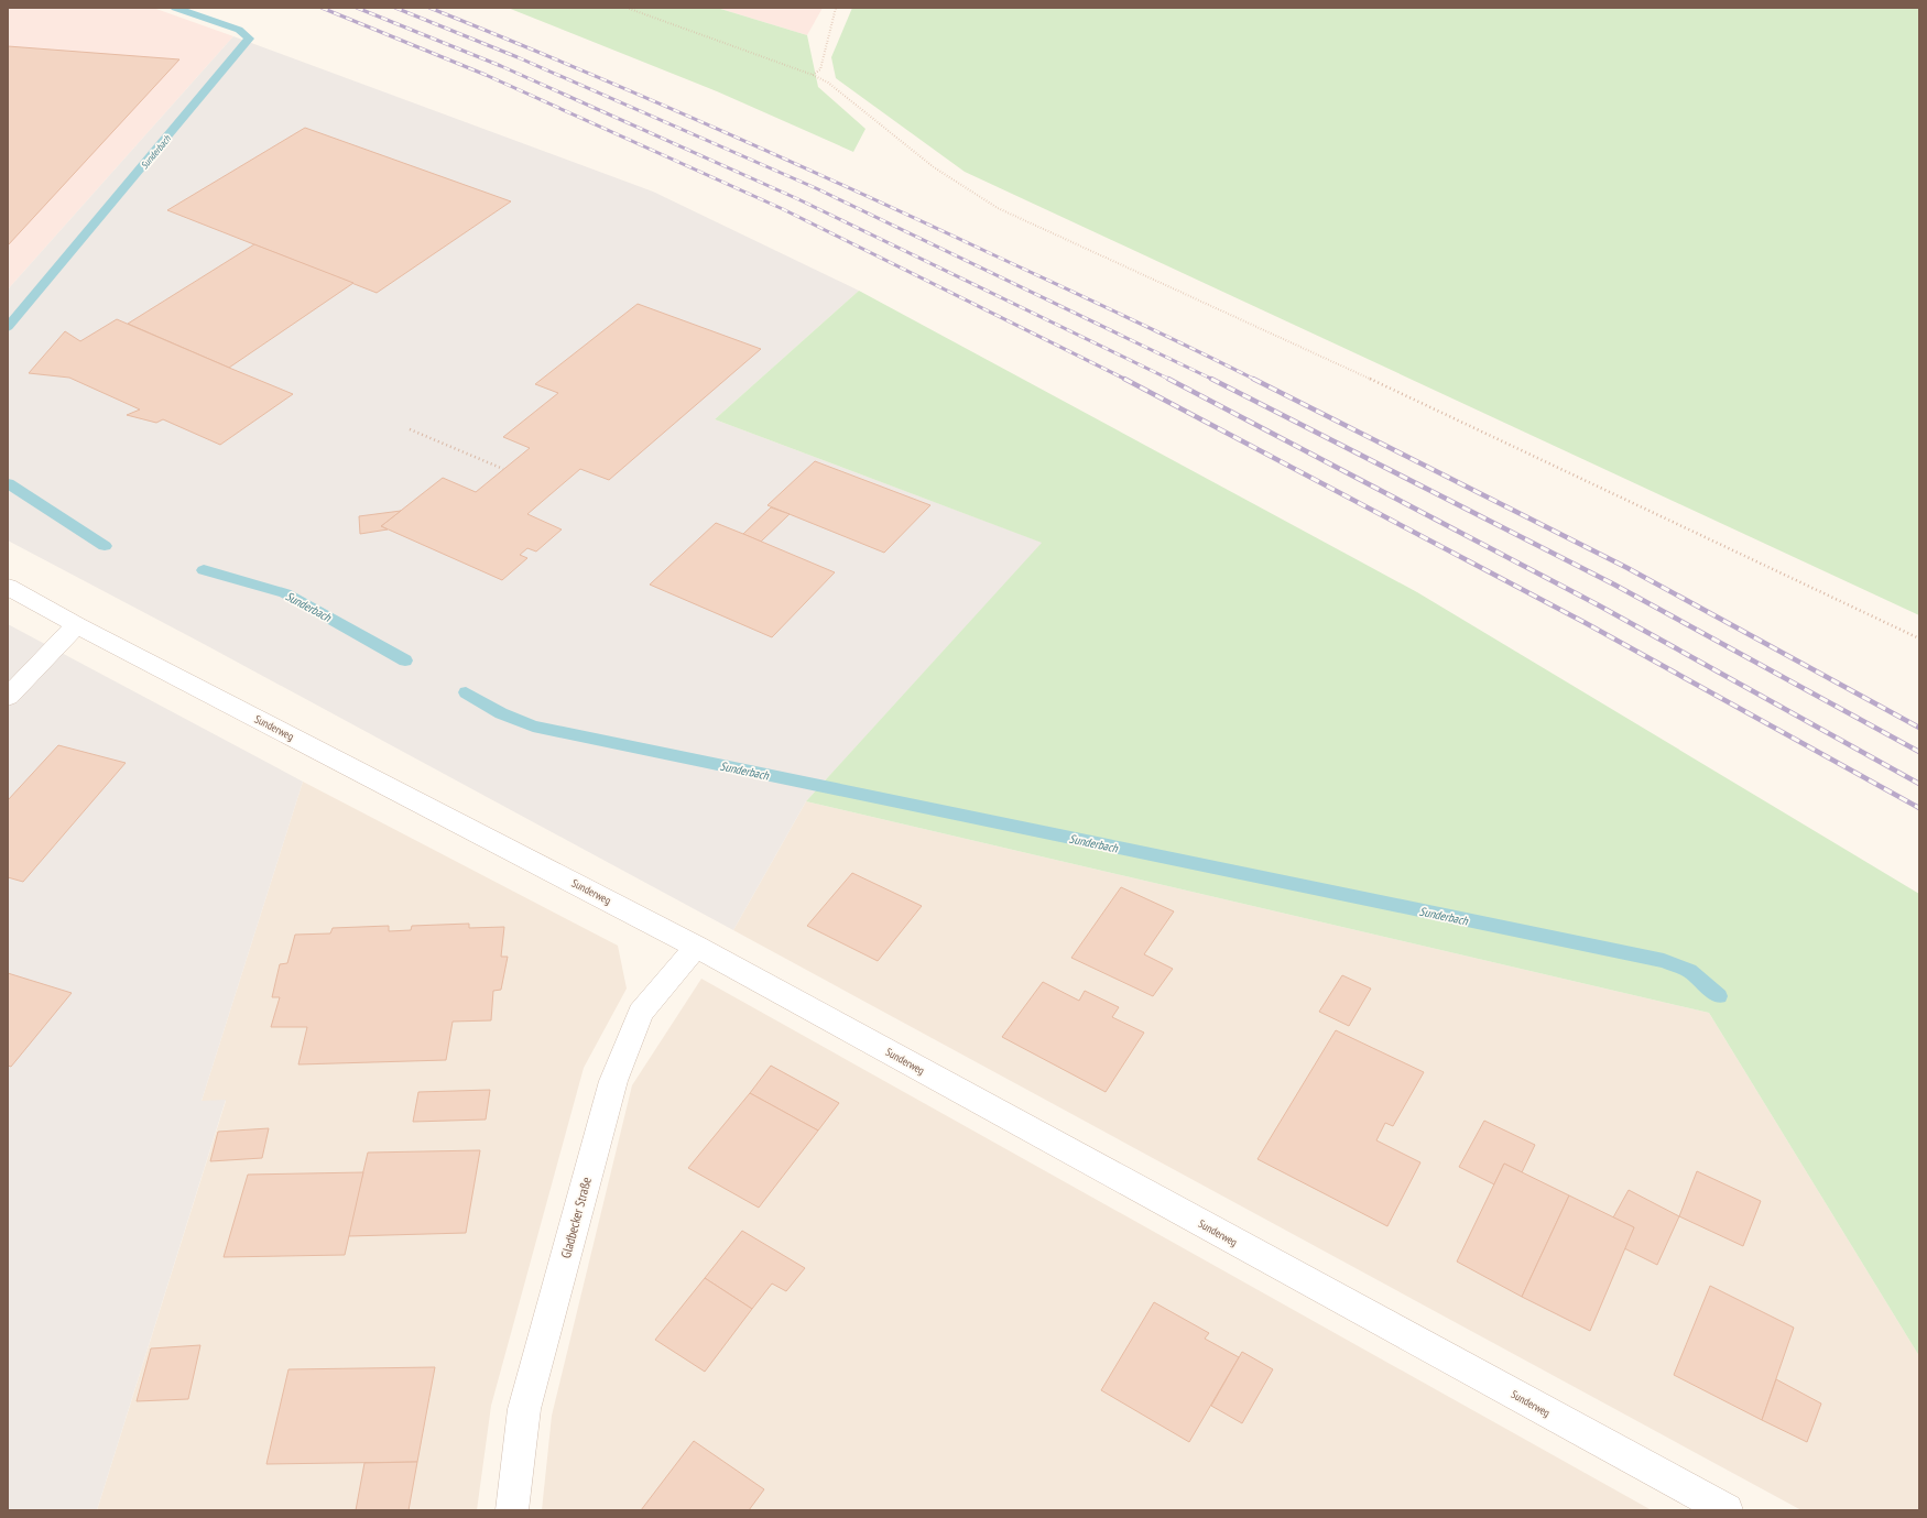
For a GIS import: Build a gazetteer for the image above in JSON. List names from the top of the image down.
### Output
{
  "streets": {
    "street": ["Sunderweg", "Gladbecker Straße"]
  },
  "crossings": [
    ["Sunderweg", "Gladbecker Straße"]
  ],
  "water": ["Sunderbach"]
}
